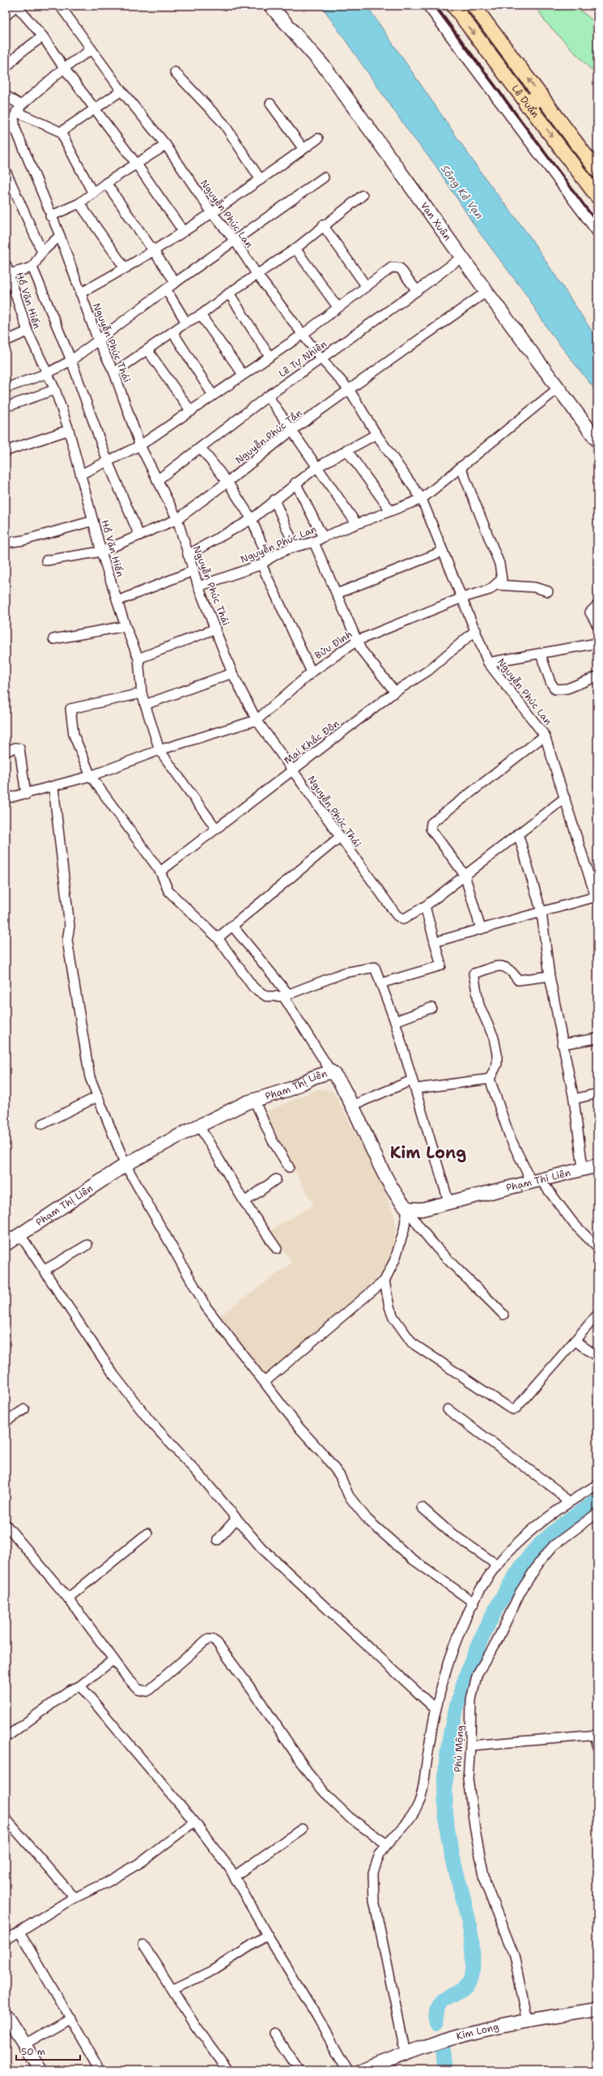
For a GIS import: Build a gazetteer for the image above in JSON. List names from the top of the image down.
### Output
{
  "streets": {
    "main road": ["Lê Duẩn"],
    "street": [
      "Nguyễn Phúc Lan",
      "Vạn Xuân",
      "Hồ Văn Hiến",
      "Nguyễn Phúc Thái",
      "Lê Tự Nhiên",
      "Nguyễn Phúc Tần",
      "Bửu Đình",
      "Mai Khắc Đôn",
      "Phạm Thị Liên",
      "Phú Mộng",
      "Kim Long"
    ]
  },
  "crossings": [
    ["Nguyễn Phúc Lan", "Nguyễn Phúc Thái"],
    ["Nguyễn Phúc Lan", "Lê Tự Nhiên"],
    ["Nguyễn Phúc Lan", "Nguyễn Phúc Tần"],
    ["Nguyễn Phúc Lan", "Bửu Đình"],
    ["Nguyễn Phúc Lan", "Mai Khắc Đôn"],
    ["Vạn Xuân", "Lê Tự Nhiên"],
    ["Vạn Xuân", "Nguyễn Phúc Tần"],
    ["Hồ Văn Hiến", "Nguyễn Phúc Tần"],
    ["Hồ Văn Hiến", "Bửu Đình"],
    ["Hồ Văn Hiến", "Mai Khắc Đôn"],
    ["Nguyễn Phúc Thái", "Lê Tự Nhiên"],
    ["Nguyễn Phúc Thái", "Nguyễn Phúc Tần"],
    ["Nguyễn Phúc Thái", "Bửu Đình"],
    ["Nguyễn Phúc Thái", "Mai Khắc Đôn"],
    ["Phú Mộng", "Kim Long"]
  ],
  "districts": ["Kim Long"],
  "water": ["Sông Kẻ Vạn"],
  "scale_bar": "50 m"
}
